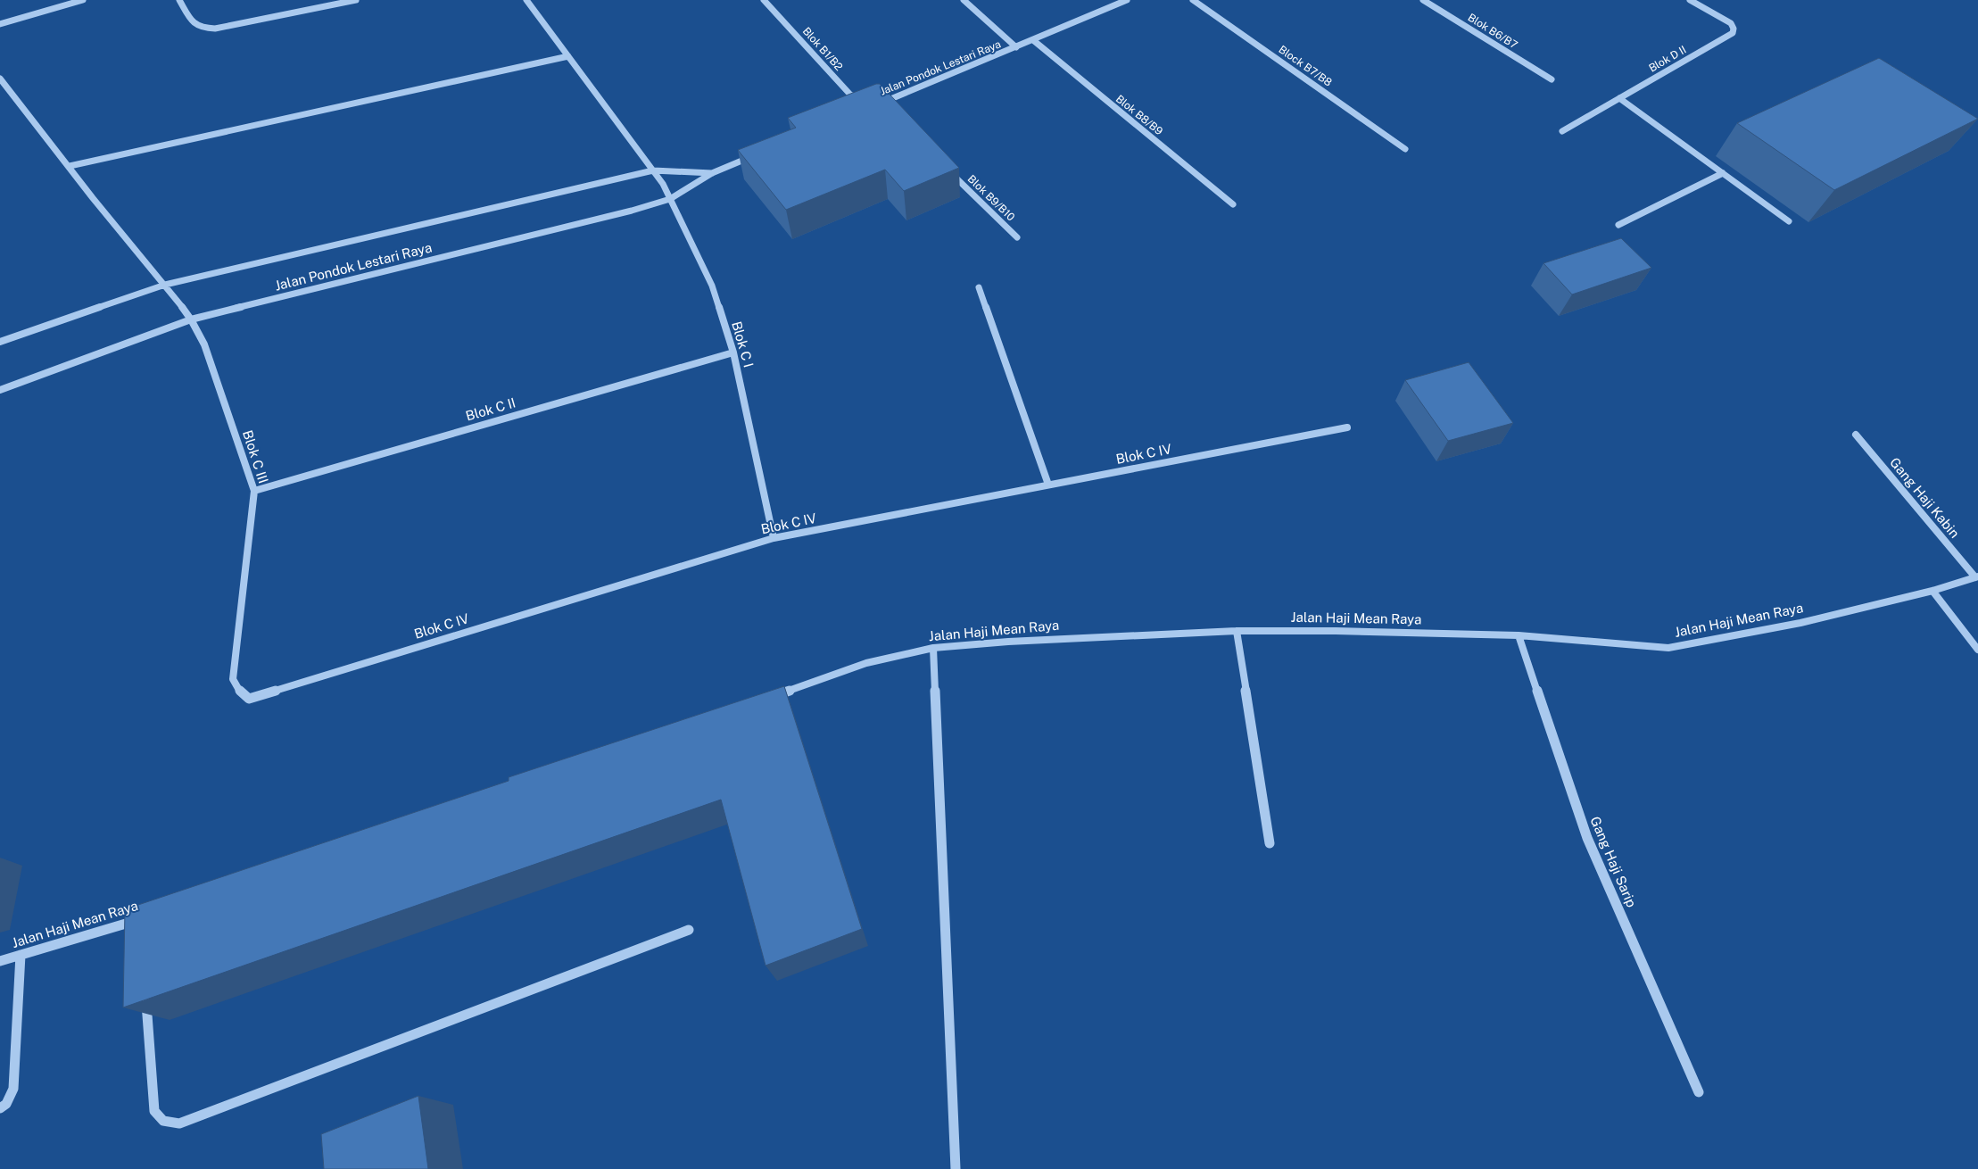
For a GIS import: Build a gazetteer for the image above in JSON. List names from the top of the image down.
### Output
{
  "streets": {
    "street": [
      "Blok B6/B7",
      "Blok B1/B2",
      "Blok D II",
      "Block B7/B8",
      "Jalan Pondok Lestari Raya",
      "Blok B8/B9",
      "Blok B9/B10",
      "Blok C I",
      "Blok C II",
      "Blok C IV",
      "Blok C III",
      "Gang Haji Kabin",
      "Jalan Haji Mean Raya",
      "Gang Haji Sarip"
    ]
  },
  "crossings": [
    ["Jalan Pondok Lestari Raya", "Blok B8/B9"],
    ["Jalan Pondok Lestari Raya", "Blok C I"],
    ["Jalan Pondok Lestari Raya", "Blok C III"],
    ["Blok C I", "Blok C II"],
    ["Blok C I", "Blok C IV"],
    ["Blok C II", "Blok C III"],
    ["Blok C IV", "Blok C III"],
    ["Gang Haji Kabin", "Jalan Haji Mean Raya"],
    ["Jalan Haji Mean Raya", "Gang Haji Sarip"]
  ]
}
